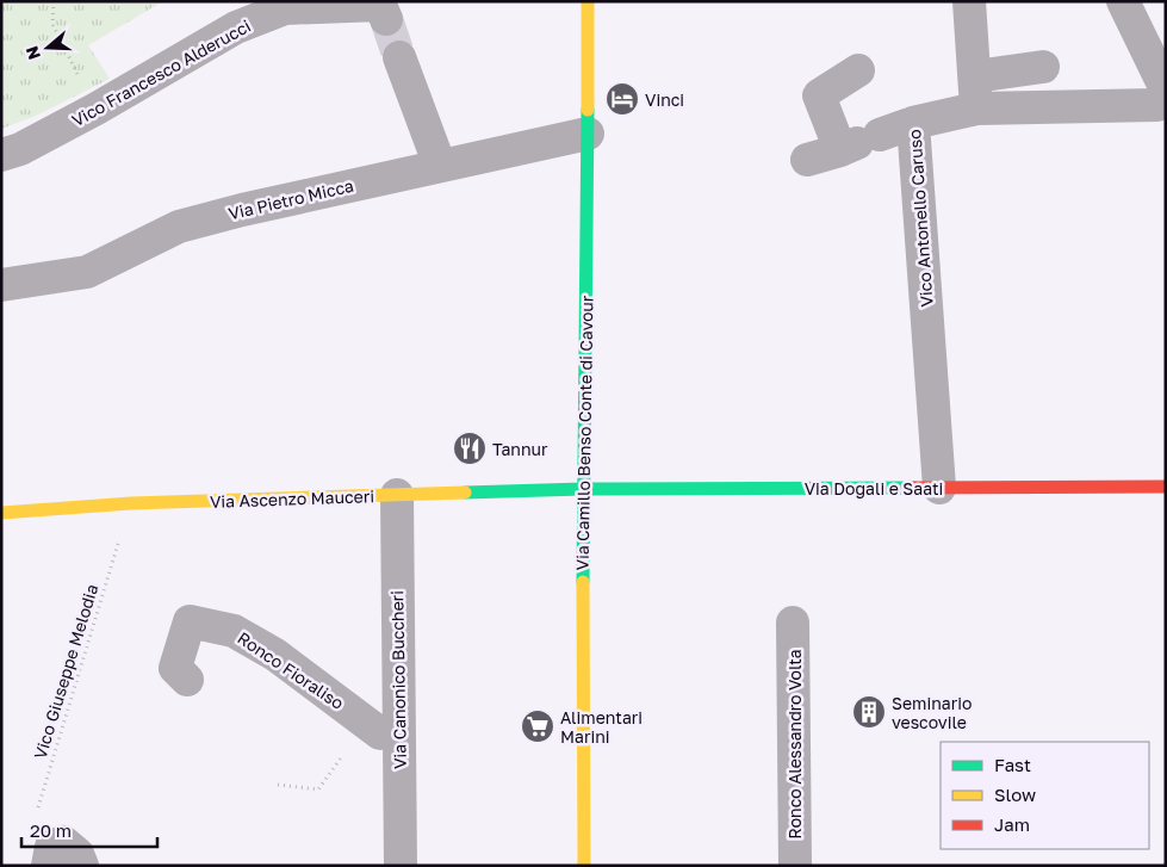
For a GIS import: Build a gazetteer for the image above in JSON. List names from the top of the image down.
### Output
{
  "streets": {
    "street": [
      "Vico Francesco Alderucci",
      "Via Pietro Micca",
      "Vico Antonello Caruso",
      "Via Camillo Benso Conte di Cavour",
      "Via Dogali e Saati",
      "Via Ascenzo Mauceri",
      "Ronco Fioraliso",
      "Via Canonico Buccheri",
      "Ronco Alessandro Volta"
    ],
    "path": ["Vico Giuseppe Melodia"]
  },
  "crossings": [
    ["Via Pietro Micca", "Via Camillo Benso Conte di Cavour"],
    ["Vico Antonello Caruso", "Via Dogali e Saati"],
    ["Via Camillo Benso Conte di Cavour", "Via Dogali e Saati"],
    ["Via Camillo Benso Conte di Cavour", "Via Ascenzo Mauceri"],
    ["Via Dogali e Saati", "Via Ascenzo Mauceri"],
    ["Via Ascenzo Mauceri", "Vico Giuseppe Melodia"],
    ["Via Ascenzo Mauceri", "Via Canonico Buccheri"]
  ],
  "places": {
    "hotel": ["Vinci"],
    "restaurant": ["Tannur"],
    "building": ["Seminario vescovile"],
    "supermarket": ["Alimentari Marini"]
  },
  "legend": ["Fast", "Slow", "Jam"],
  "scale_bar": "20 m",
  "north": "left"
}
